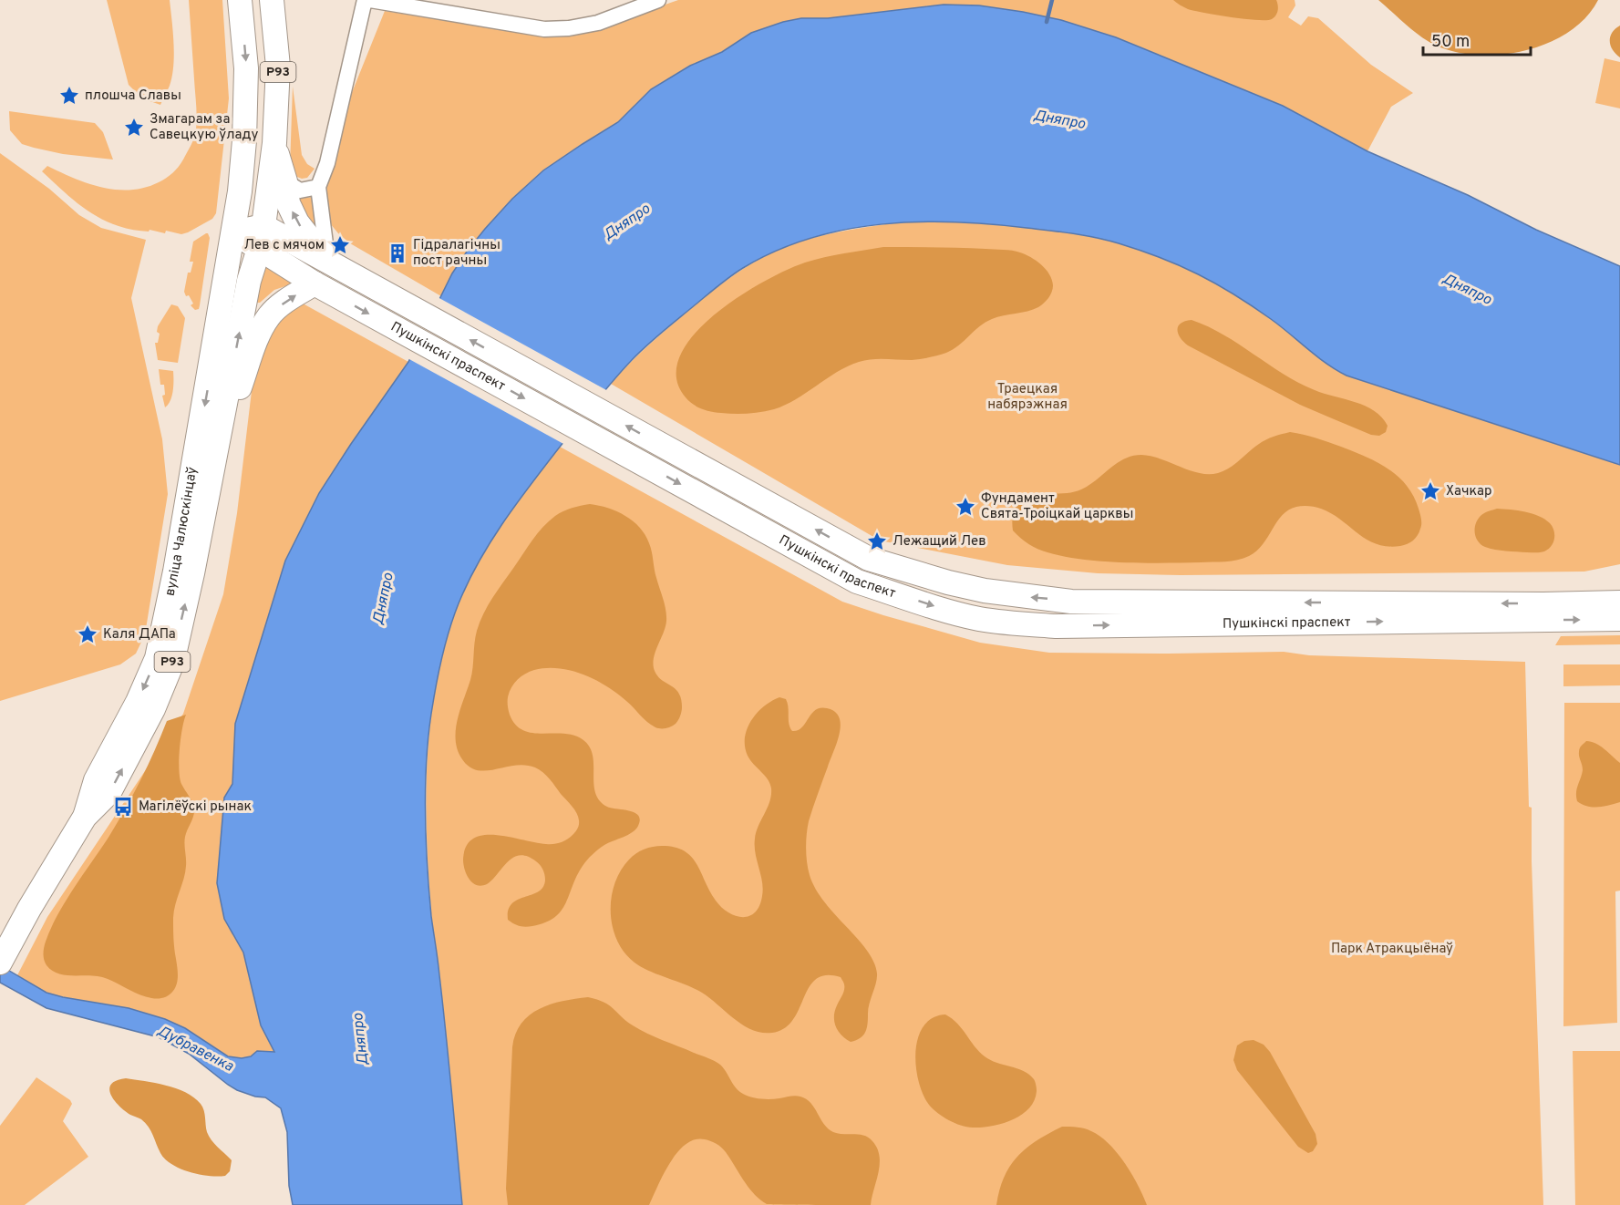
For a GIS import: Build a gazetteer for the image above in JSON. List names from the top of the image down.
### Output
{
  "streets": {
    "main road": ["Р93", "Пушкінскі праспект", "вуліца Чалюскінцаў"]
  },
  "crossings": [
    ["Р93", "Пушкінскі праспект"],
    ["Р93", "вуліца Чалюскінцаў"],
    ["Пушкінскі праспект", "вуліца Чалюскінцаў"]
  ],
  "water": ["Дняпро", "Дубравенка"],
  "parks": ["Траецкая набярэжная", "Парк Атракцыёнаў"],
  "places": {
    "place": [
      "плошча Славы",
      "Змагарам за Савецкую ўладу",
      "Лев с мячом",
      "Хачкар",
      "Фундамент Свята-Троіцкай царквы",
      "Лежащий Лев",
      "Каля ДАПа"
    ],
    "building": ["Гідралагічны пост рачны"],
    "bus stop": ["Магілёўскі рынак"]
  },
  "scale_bar": "50 m"
}
